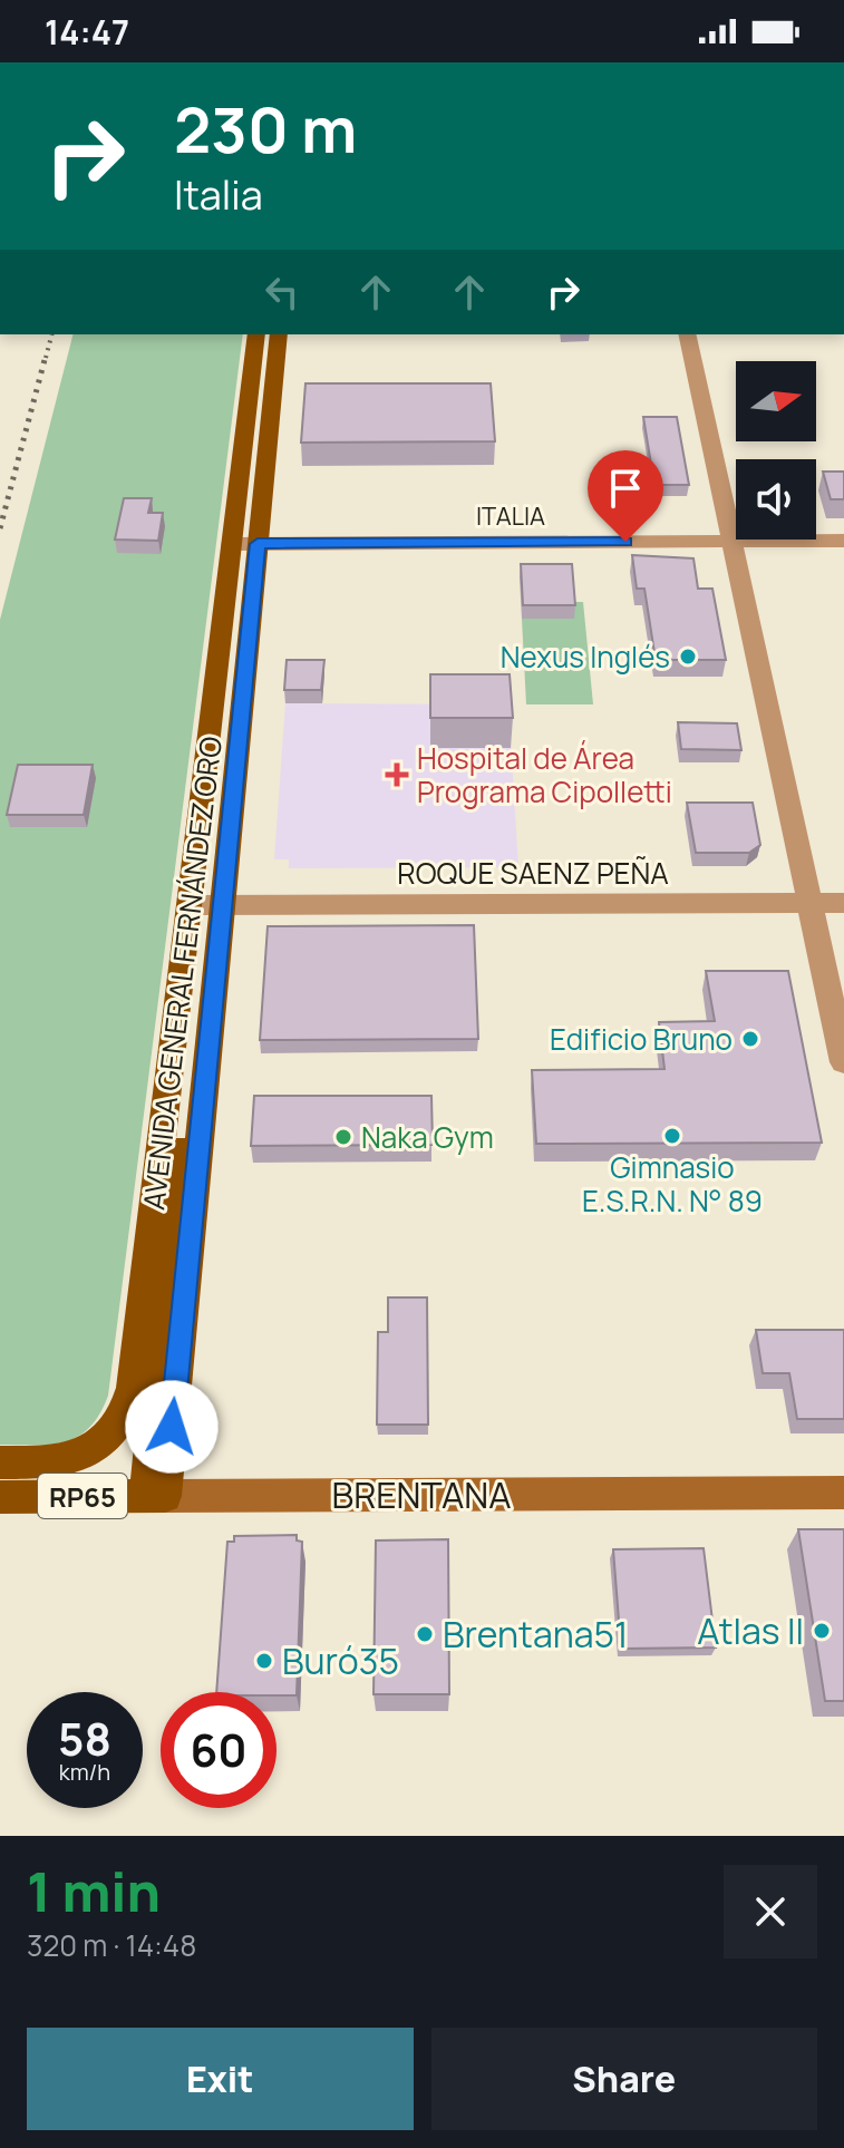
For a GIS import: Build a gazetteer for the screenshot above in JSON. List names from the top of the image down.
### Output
{
  "streets": {
    "main road": ["AVENIDA GENERAL FERNÁNDEZ ORO", "BRENTANA", "RP65"],
    "street": ["ITALIA", "ROQUE SAENZ PEÑA"]
  },
  "crossings": [
    ["ITALIA", "AVENIDA GENERAL FERNÁNDEZ ORO"],
    ["ROQUE SAENZ PEÑA", "AVENIDA GENERAL FERNÁNDEZ ORO"],
    ["AVENIDA GENERAL FERNÁNDEZ ORO", "BRENTANA"]
  ],
  "places": {
    "other": [
      "Nexus Inglés",
      "Edificio Bruno",
      "Gimnasio E.S.R.N. N° 89",
      "Naka Gym",
      "Atlas II",
      "Brentana51",
      "Buró35"
    ],
    "health": ["Hospital de Área Programa Cipolletti"]
  },
  "north": "right",
  "page": {
    "status": "14:47",
    "turn": ["230 m", "Italia"],
    "speed": "58 km/h",
    "limit": "60",
    "heading": ["1 min", "320 m · 14:48"],
    "buttons": ["Exit", "Share"]
  }
}
